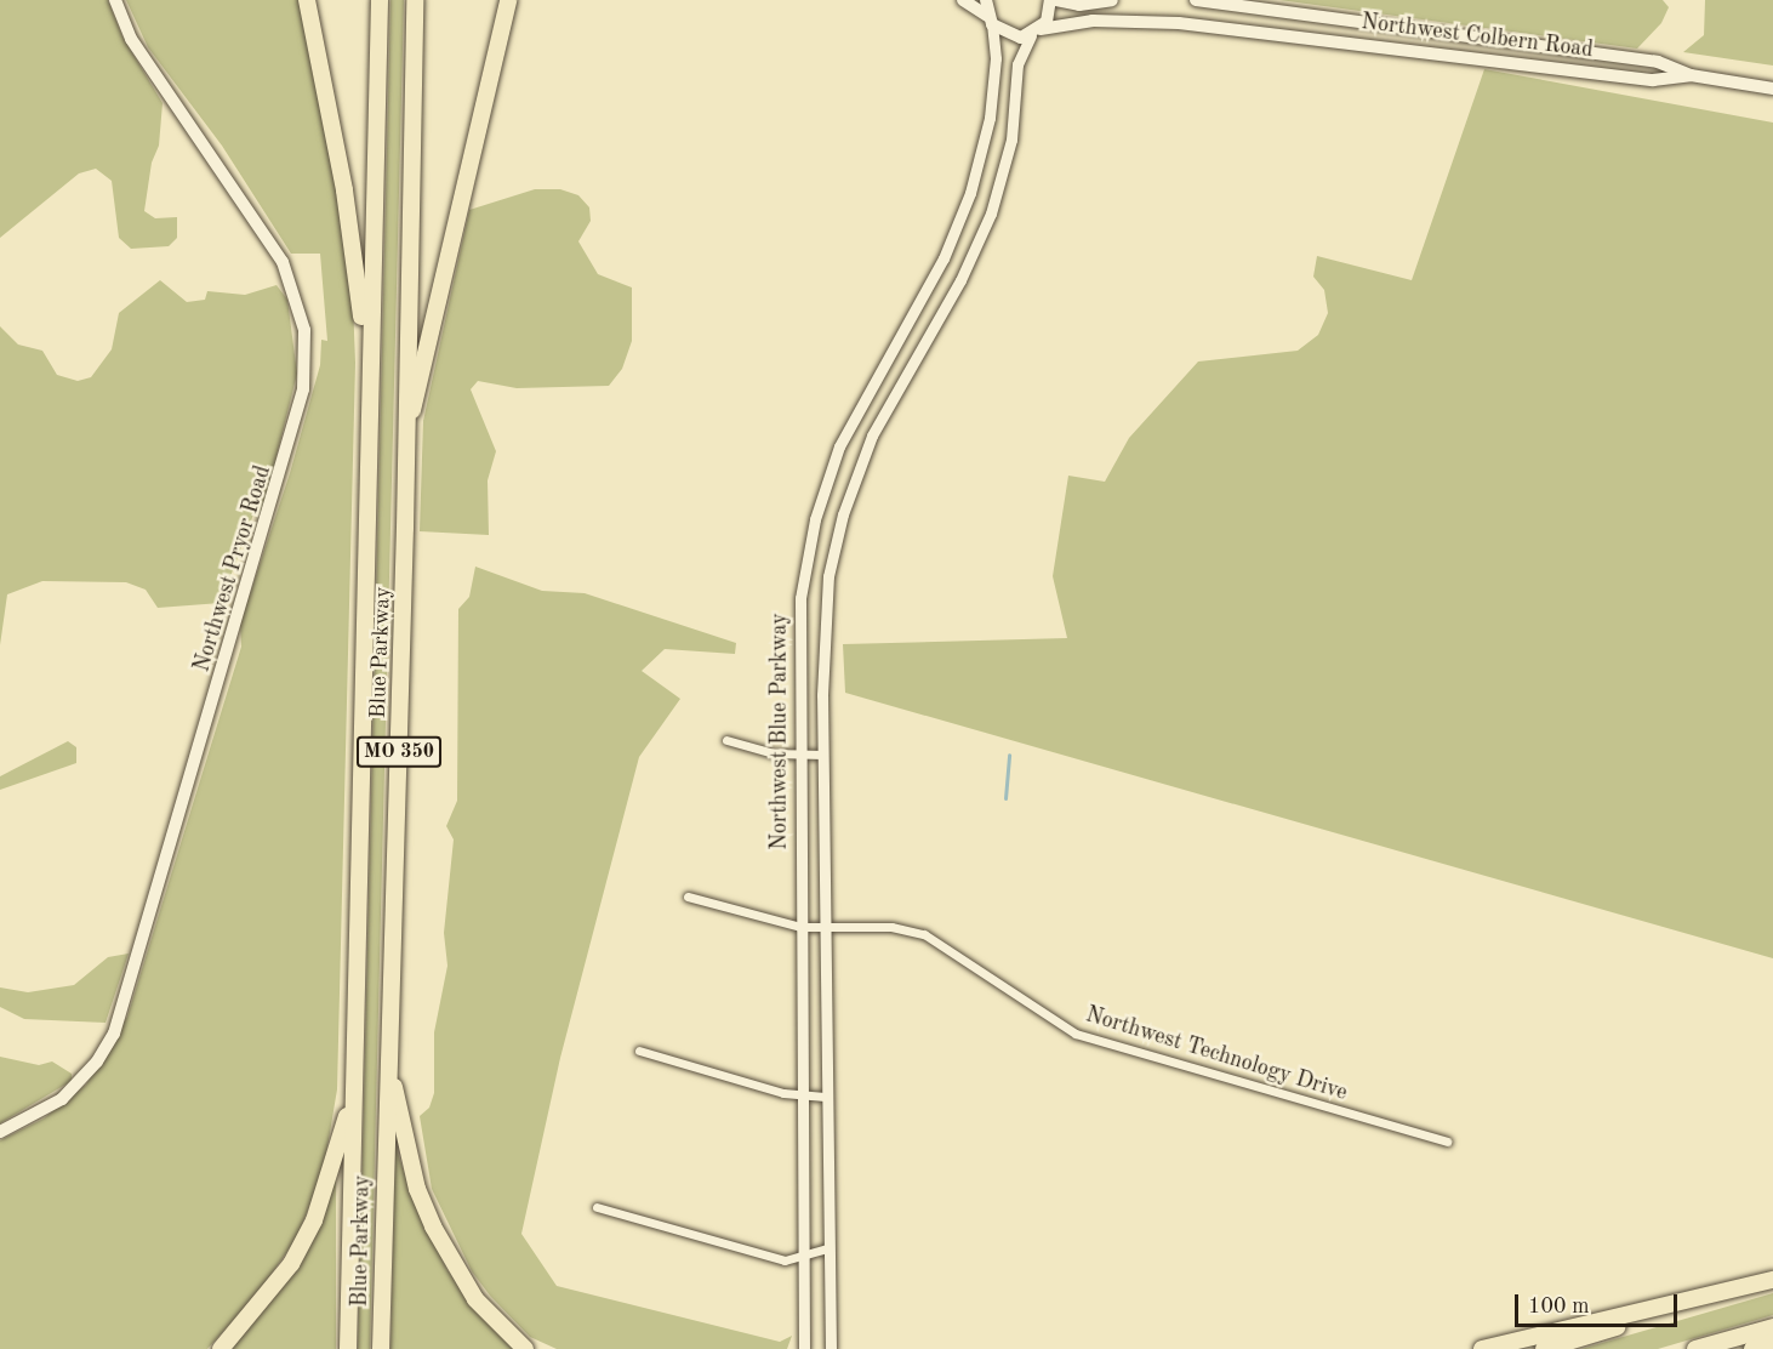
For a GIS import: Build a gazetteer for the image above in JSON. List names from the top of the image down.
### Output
{
  "streets": {
    "highway": ["Blue Parkway", "MO 350"],
    "main road": ["Northwest Colbern Road", "Northwest Pryor Road"],
    "street": ["Northwest Blue Parkway", "Northwest Technology Drive"]
  },
  "crossings": [
    ["Northwest Colbern Road", "Northwest Blue Parkway"],
    ["Northwest Blue Parkway", "Northwest Technology Drive"]
  ],
  "scale_bar": "100 m"
}
